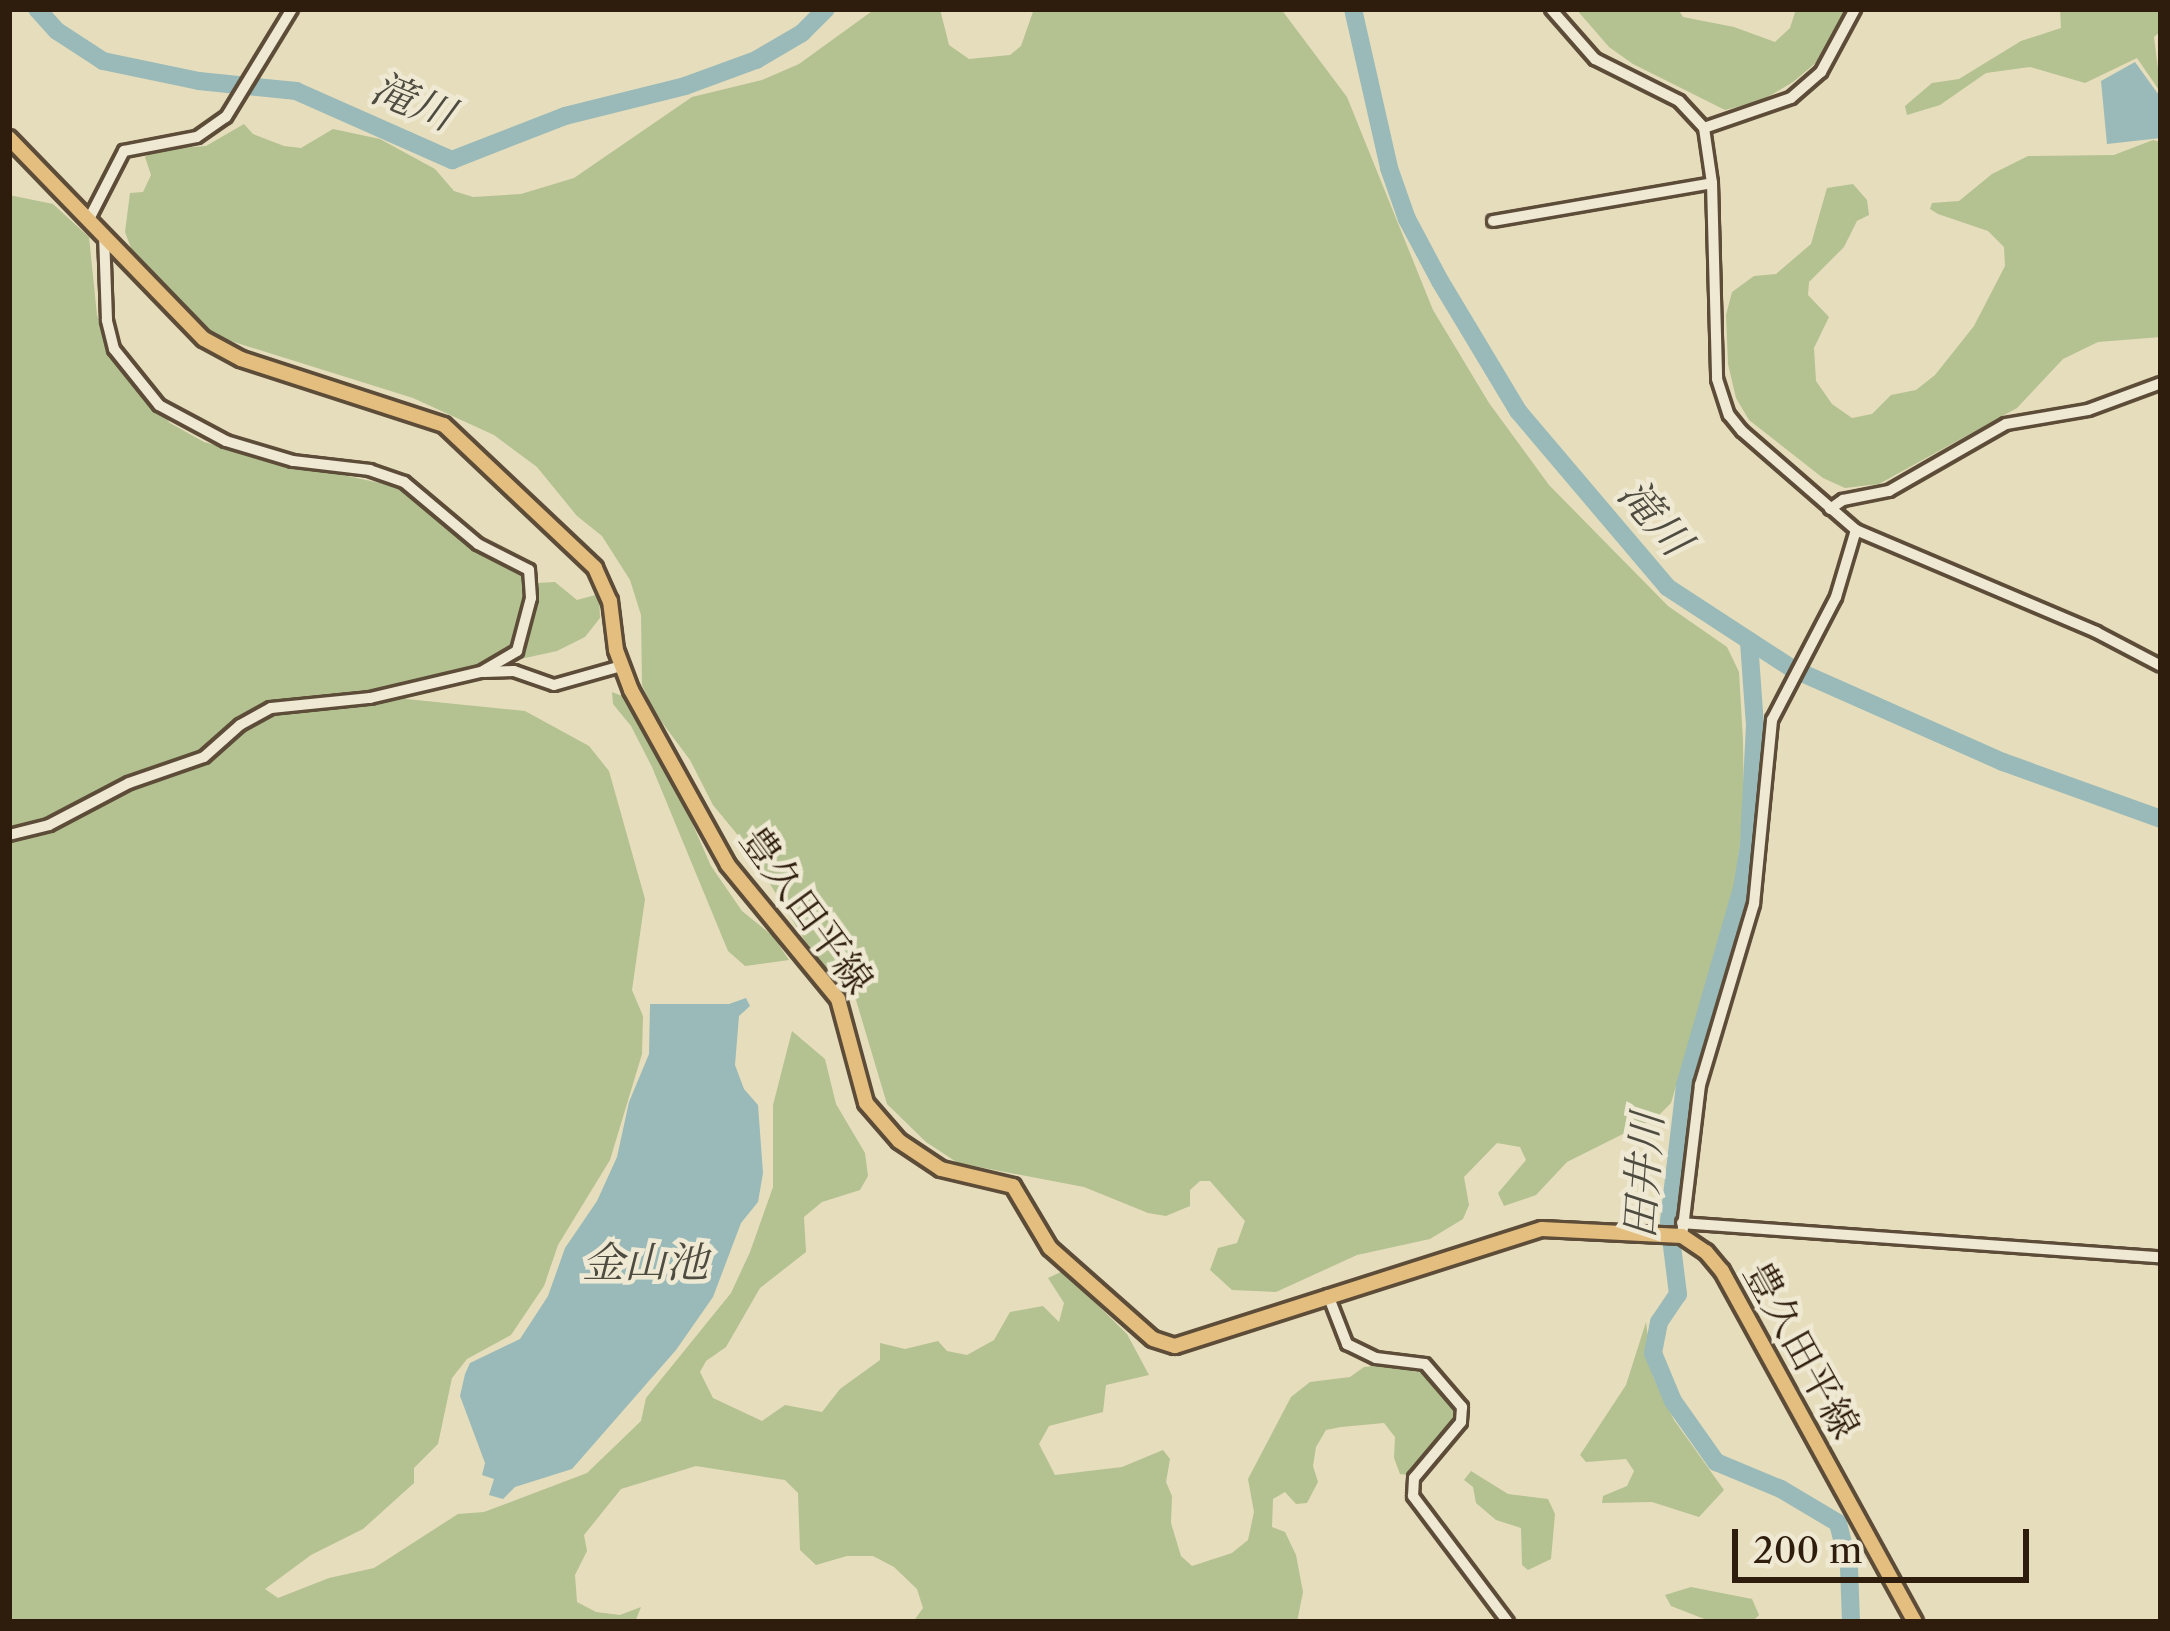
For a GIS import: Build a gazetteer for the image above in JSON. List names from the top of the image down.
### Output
{
  "streets": {
    "main road": ["豊久田平線"]
  },
  "water": ["滝川", "田井川", "金山池"],
  "scale_bar": "200 m"
}
